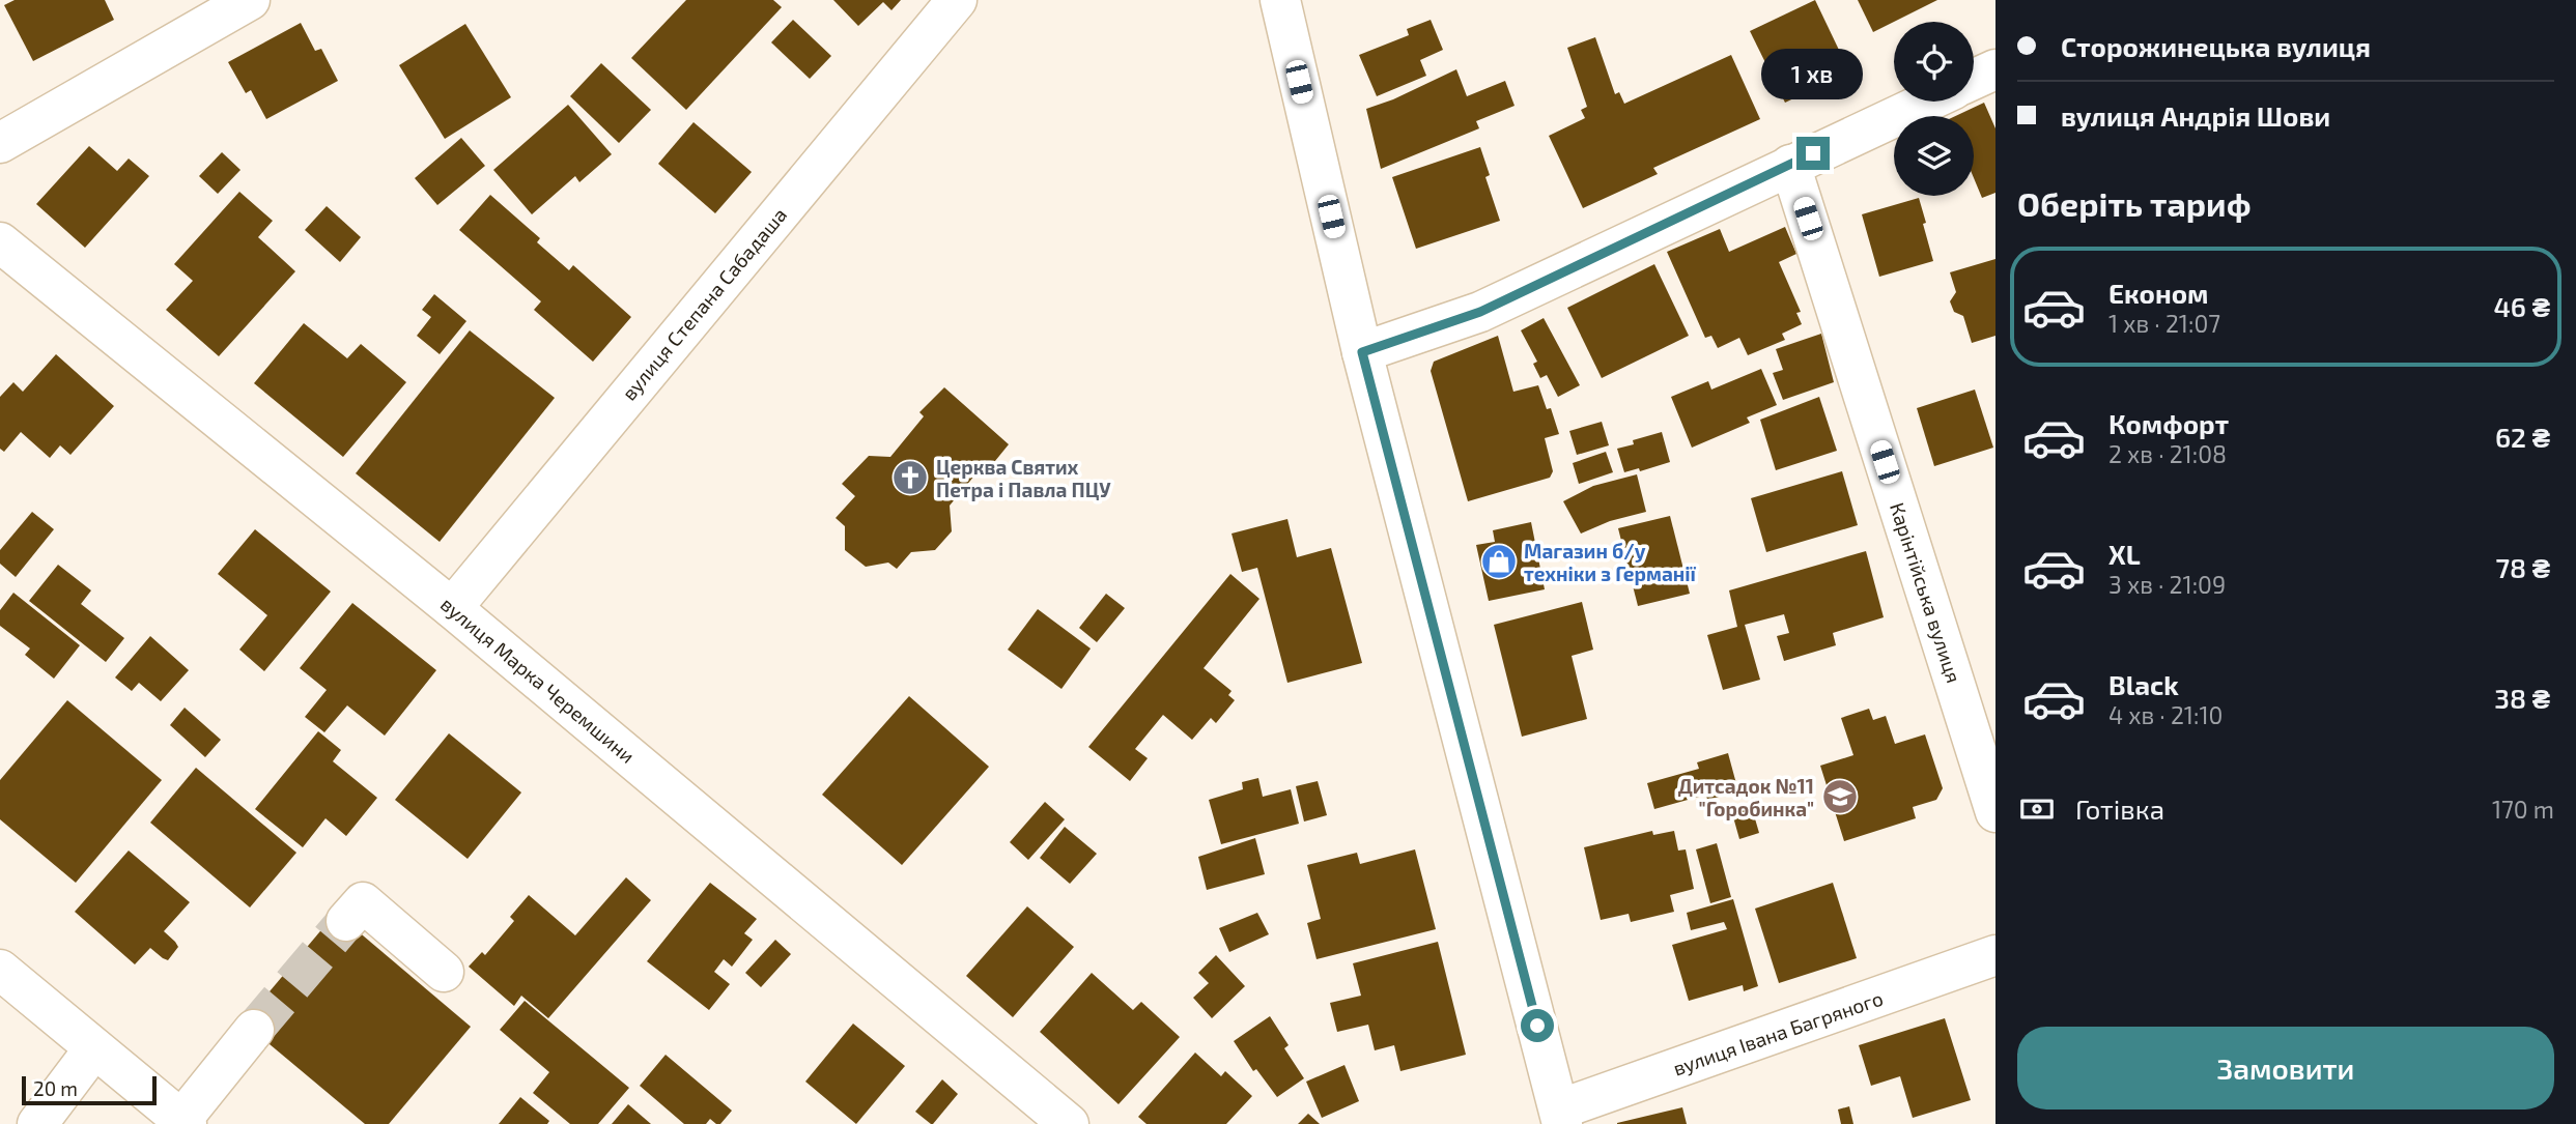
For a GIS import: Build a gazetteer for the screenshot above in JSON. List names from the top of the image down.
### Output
{
  "streets": {
    "street": [
      "вулиця Степана Сабадаша",
      "Карінтійська вулиця",
      "вулиця Марка Черемшини",
      "вулиця Івана Багряного"
    ]
  },
  "crossings": [
    ["вулиця Степана Сабадаша", "вулиця Марка Черемшини"]
  ],
  "places": {
    "church": ["Церква Святих Петра і Павла ПЦУ"],
    "shop": ["Магазин б/у техніки з Германії"],
    "school or university": ["Дитсадок №11 \"Горобинка\""]
  },
  "scale_bar": "20 m",
  "page": {
    "banner": ["Сторожинецька вулиця", "вулиця Андрія Шови"],
    "bubble": "1 хв",
    "heading": "Оберіть тариф",
    "list": [
      {
        "name": "Економ",
        "note": "1 хв · 21:07",
        "value": "46 ₴"
      },
      {
        "name": "Комфорт",
        "note": "2 хв · 21:08",
        "value": "62 ₴"
      },
      {
        "name": "XL",
        "note": "3 хв · 21:09",
        "value": "78 ₴"
      },
      {
        "name": "Black",
        "note": "4 хв · 21:10",
        "value": "38 ₴"
      }
    ],
    "pay": ["Готівка", "170 m"],
    "buttons": "Замовити",
    "scale": "20 m"
  }
}
